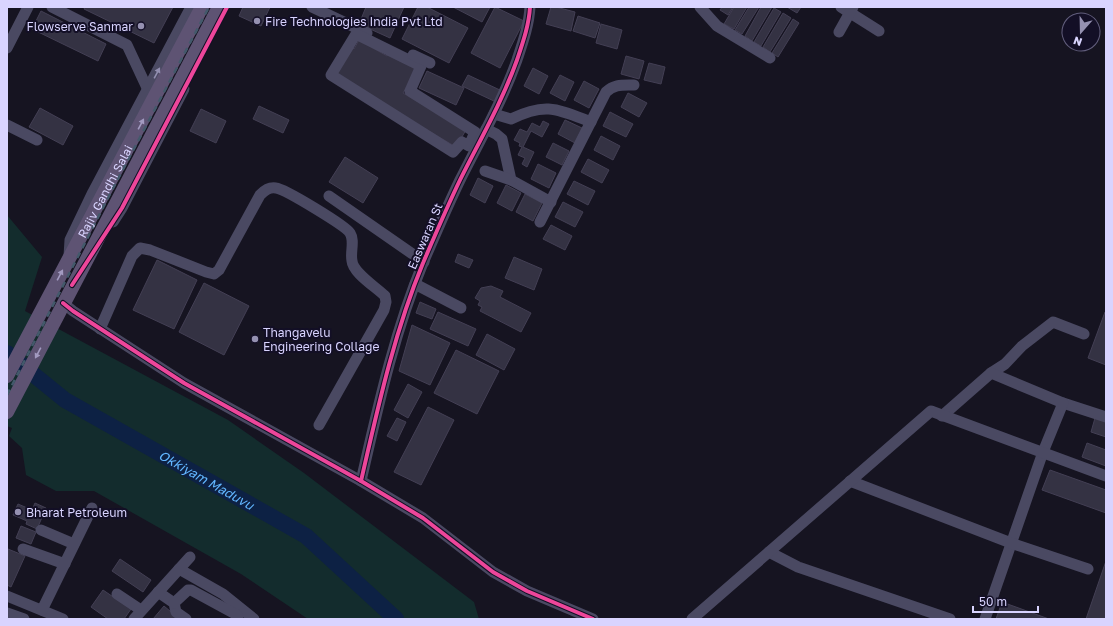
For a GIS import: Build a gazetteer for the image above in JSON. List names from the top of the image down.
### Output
{
  "streets": {
    "main road": ["Rajiv Gandhi Salai"],
    "street": ["Easwaran St"]
  },
  "water": ["Okkiyam Maduvu"],
  "places": [
    "Fire Technologies India Pvt Ltd",
    "Flowserve Sanmar",
    "Thangavelu Engineering Collage",
    "Bharat Petroleum"
  ],
  "scale_bar": "50 m",
  "north": "bottom"
}
